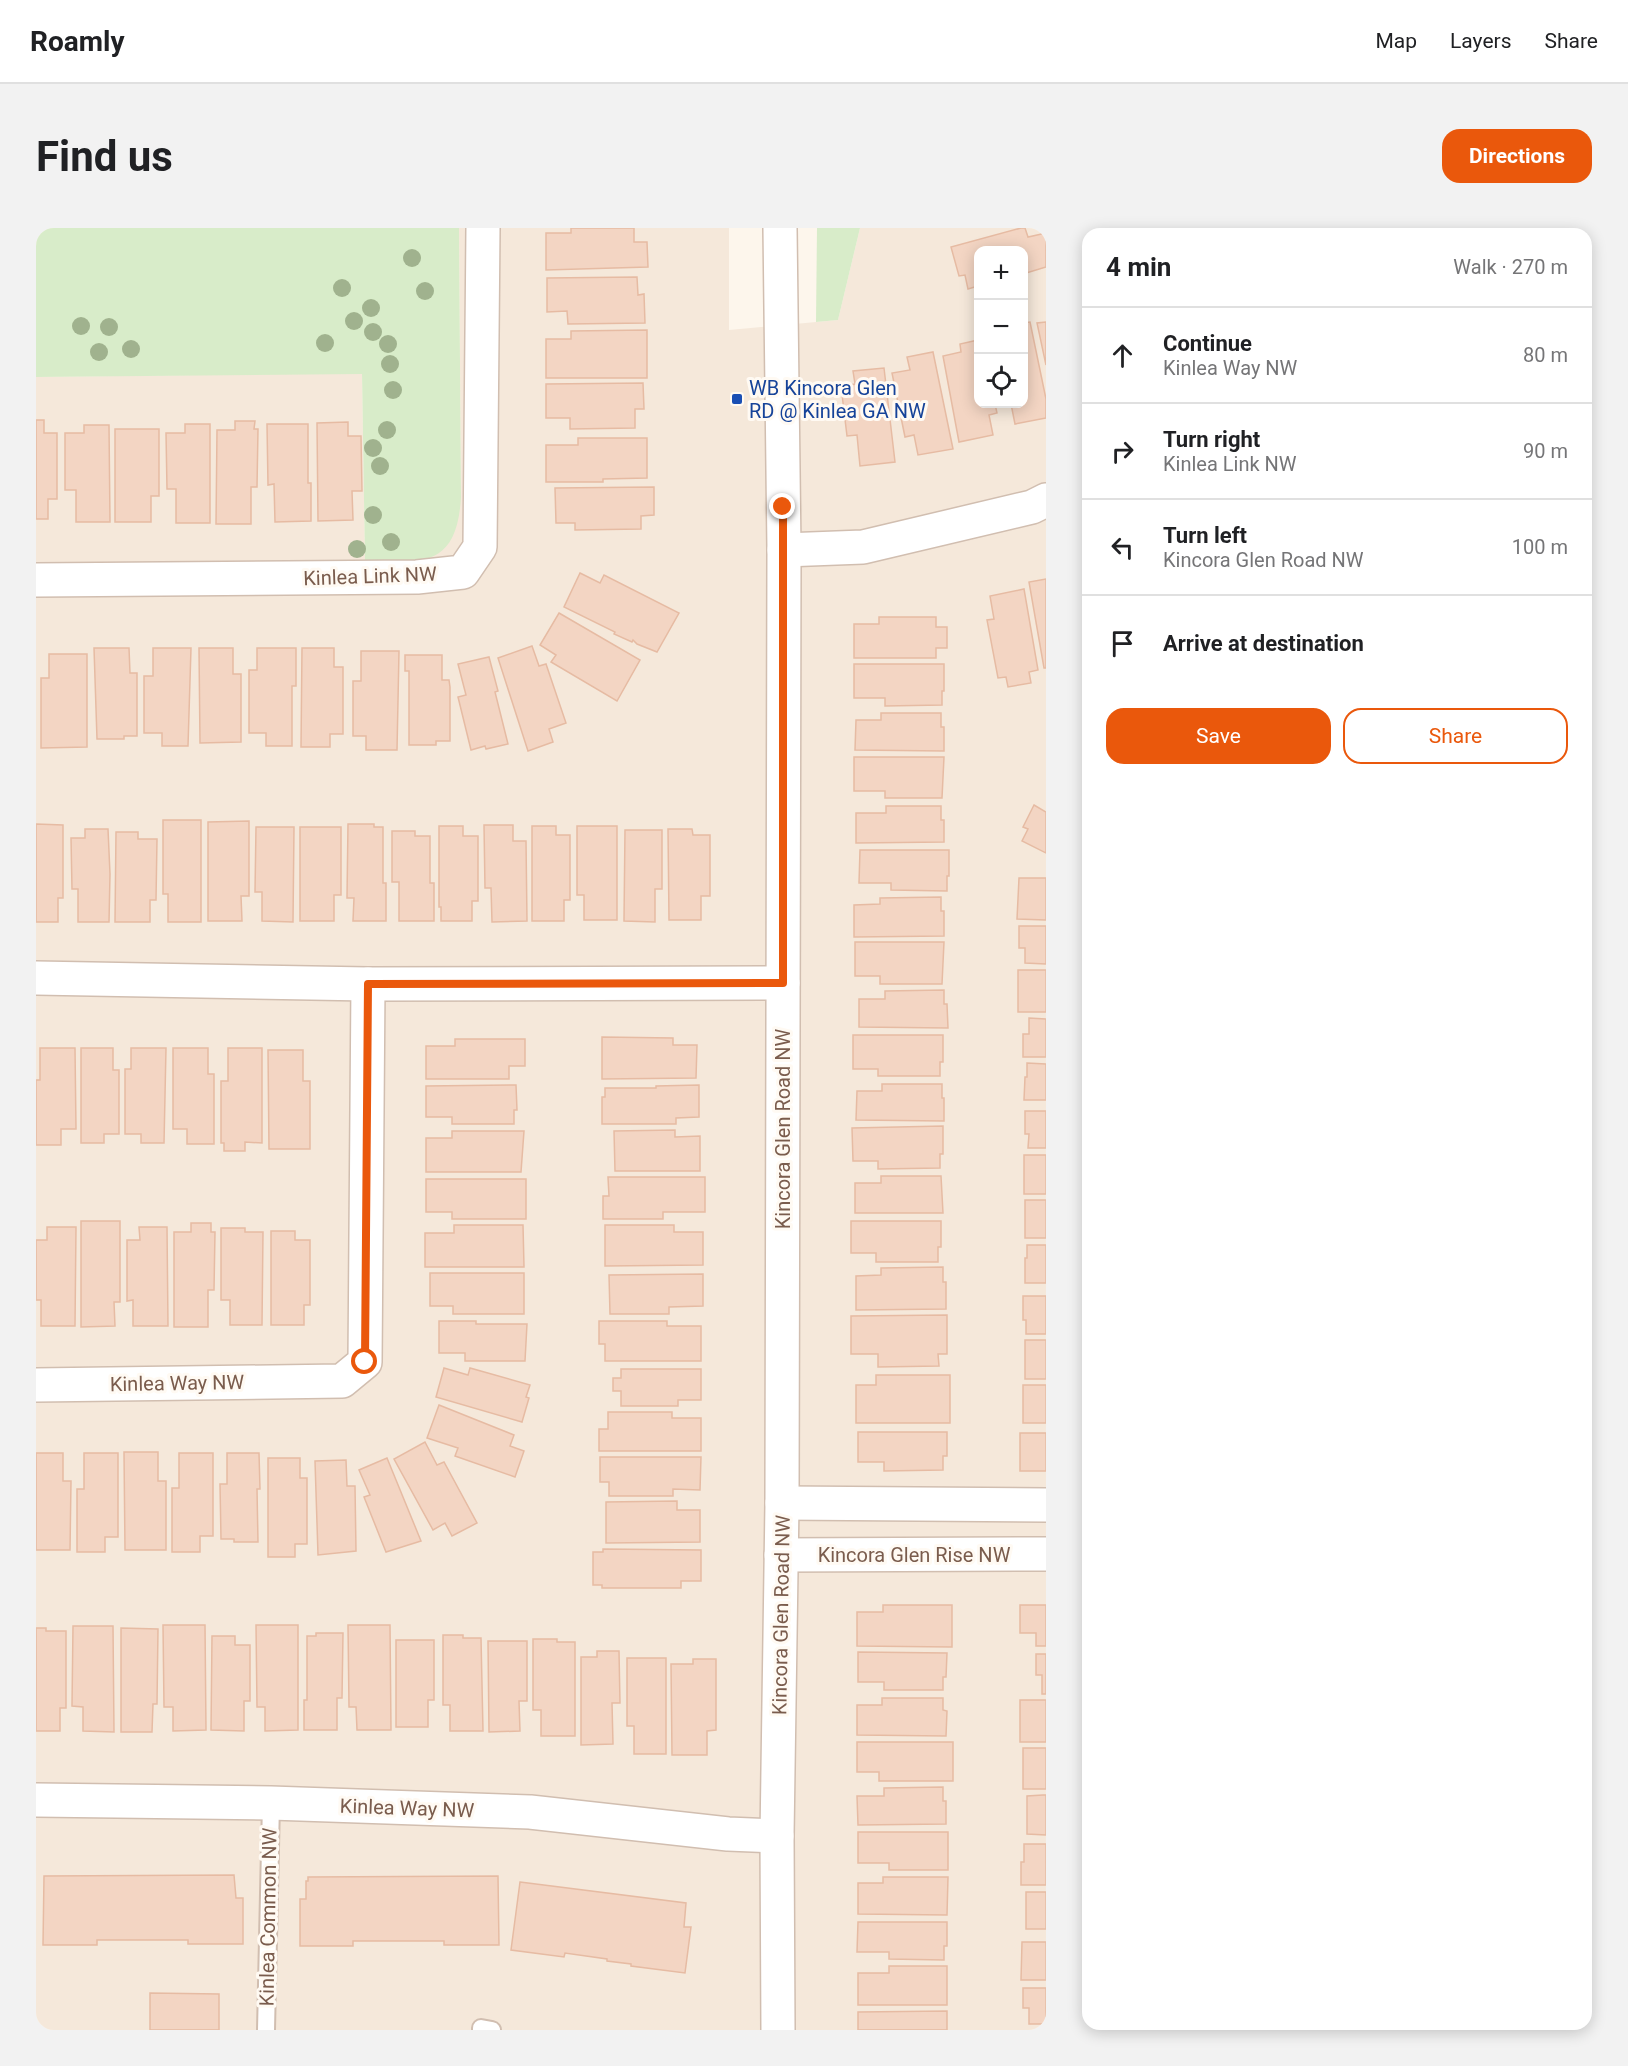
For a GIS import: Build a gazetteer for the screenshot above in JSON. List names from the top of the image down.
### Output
{
  "streets": {
    "street": [
      "Kinlea Link NW",
      "Kincora Glen Road NW",
      "Kinlea Way NW",
      "Kincora Glen Rise NW"
    ],
    "lane": ["Kinlea Common NW"]
  },
  "crossings": [
    ["Kincora Glen Road NW", "Kinlea Way NW"],
    ["Kincora Glen Road NW", "Kincora Glen Rise NW"],
    ["Kinlea Way NW", "Kinlea Common NW"]
  ],
  "places": {
    "transit": ["WB Kincora Glen RD @ Kinlea GA NW"]
  },
  "page": {
    "header": "Roamly",
    "nav": ["Map", "Layers", "Share"],
    "buttons": [
      "Directions",
      ["Save", "Share"]
    ],
    "title": "Find us",
    "heading": ["4 min", "Walk · 270 m"],
    "map_buttons": ["+", "−"],
    "list": [
      ["Continue", "Kinlea Way NW", "80 m"],
      ["Turn right", "Kinlea Link NW", "90 m"],
      ["Turn left", "Kincora Glen Road NW", "100 m"],
      "Arrive at destination"
    ]
  }
}
